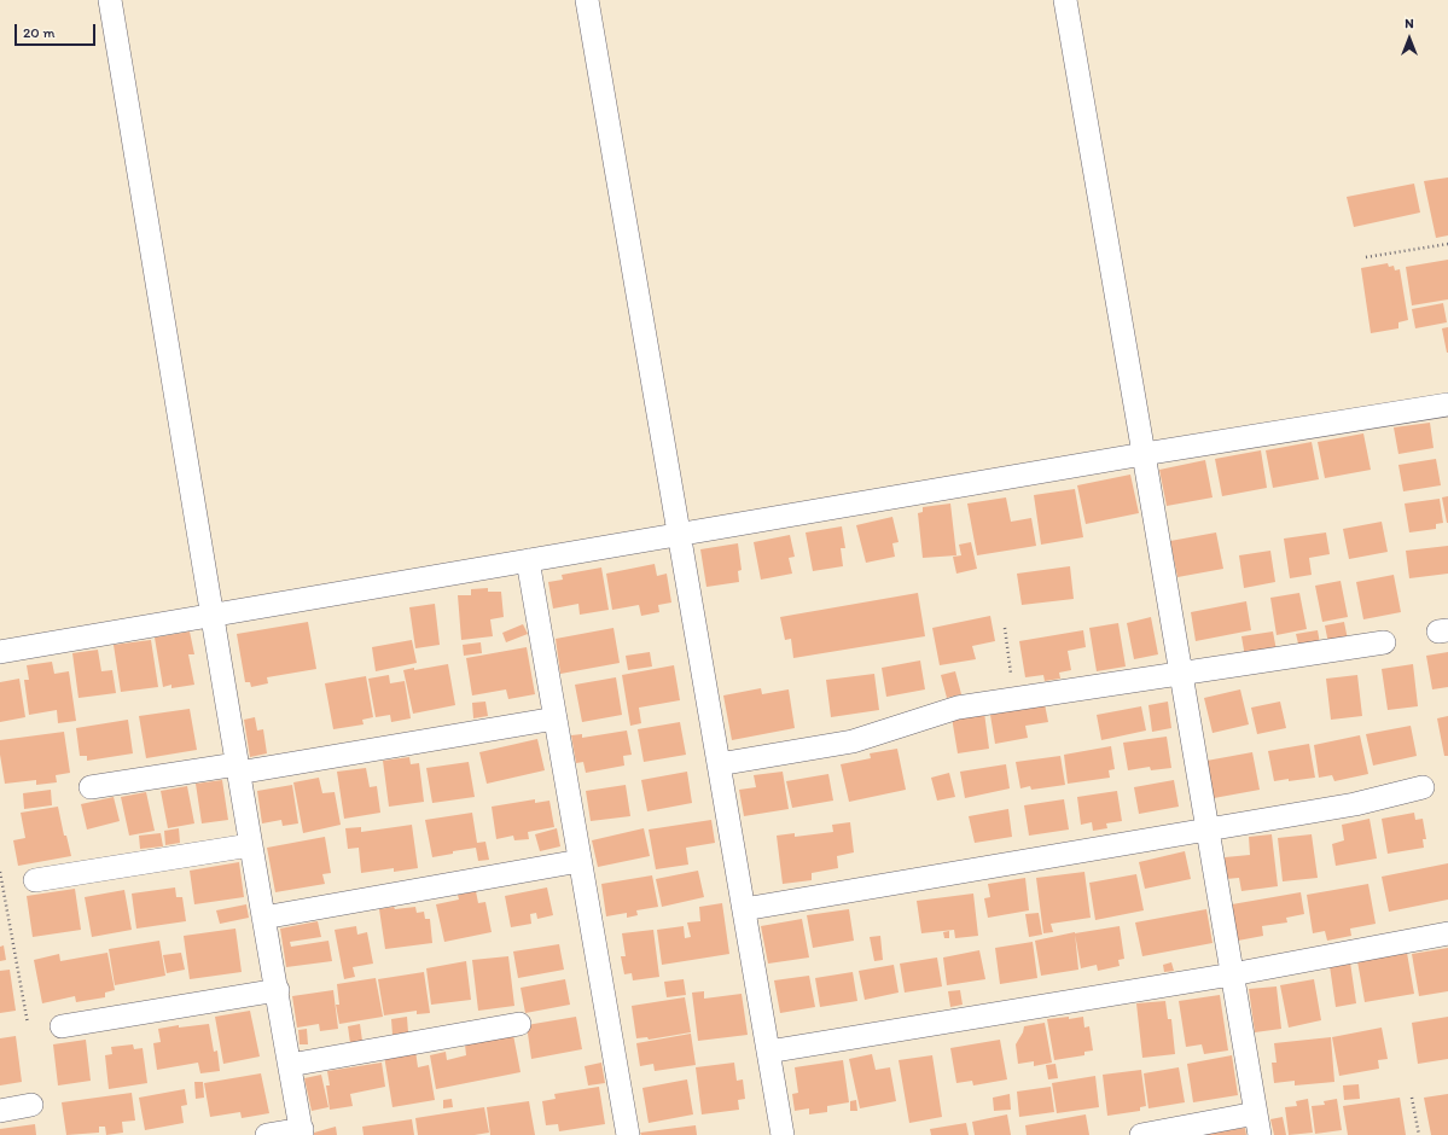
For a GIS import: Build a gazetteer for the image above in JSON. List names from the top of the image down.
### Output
{
  "scale_bar": "20 m",
  "north": "top"
}
